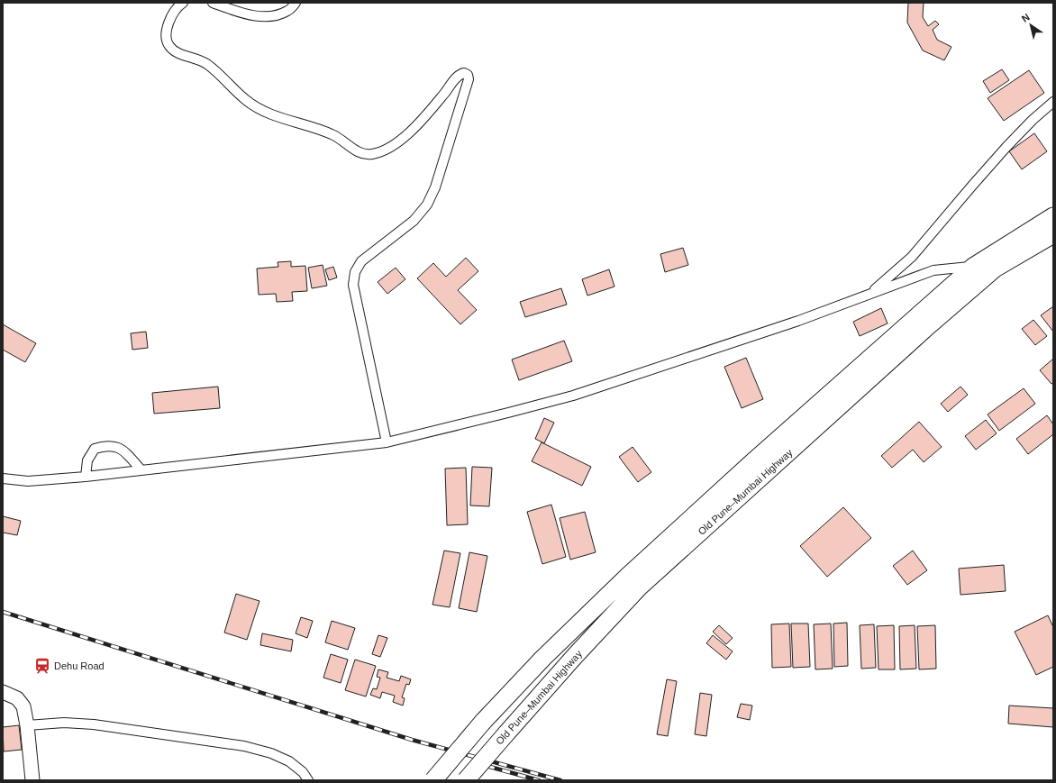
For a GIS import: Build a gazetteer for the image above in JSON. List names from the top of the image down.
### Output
{
  "streets": {
    "highway": ["Old Pune–Mumbai Highway"]
  },
  "places": {
    "station": ["Dehu Road"]
  },
  "north": "top left"
}
